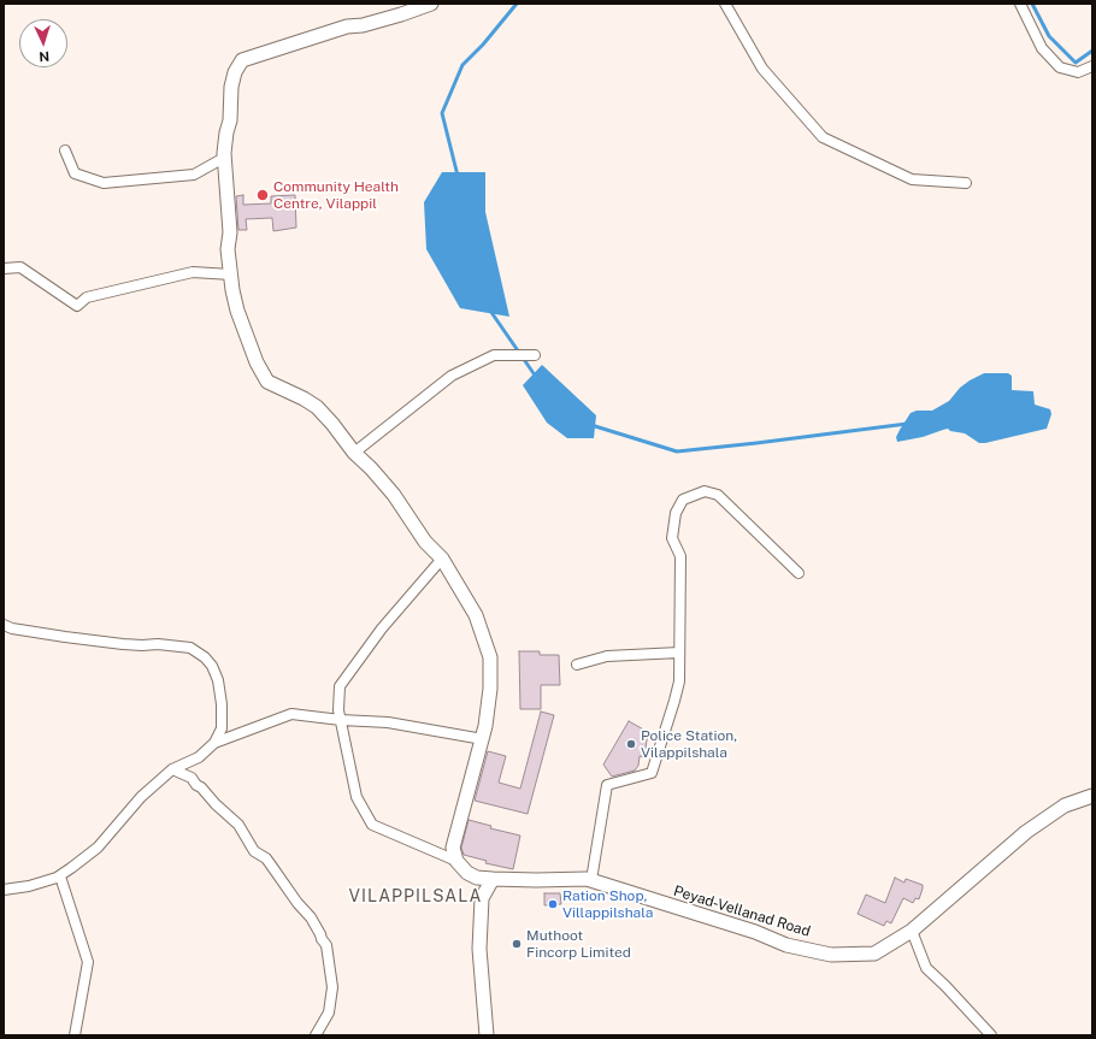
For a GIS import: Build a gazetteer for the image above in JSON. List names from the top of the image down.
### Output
{
  "streets": {
    "street": ["Peyad-Vellanad Road"]
  },
  "districts": ["VILAPPILSALA"],
  "places": [
    "Community Health Centre, Vilappil",
    "Police Station, Vilappilshala",
    "Ration Shop, Villappilshala",
    "Muthoot Fincorp Limited"
  ],
  "north": "bottom"
}
